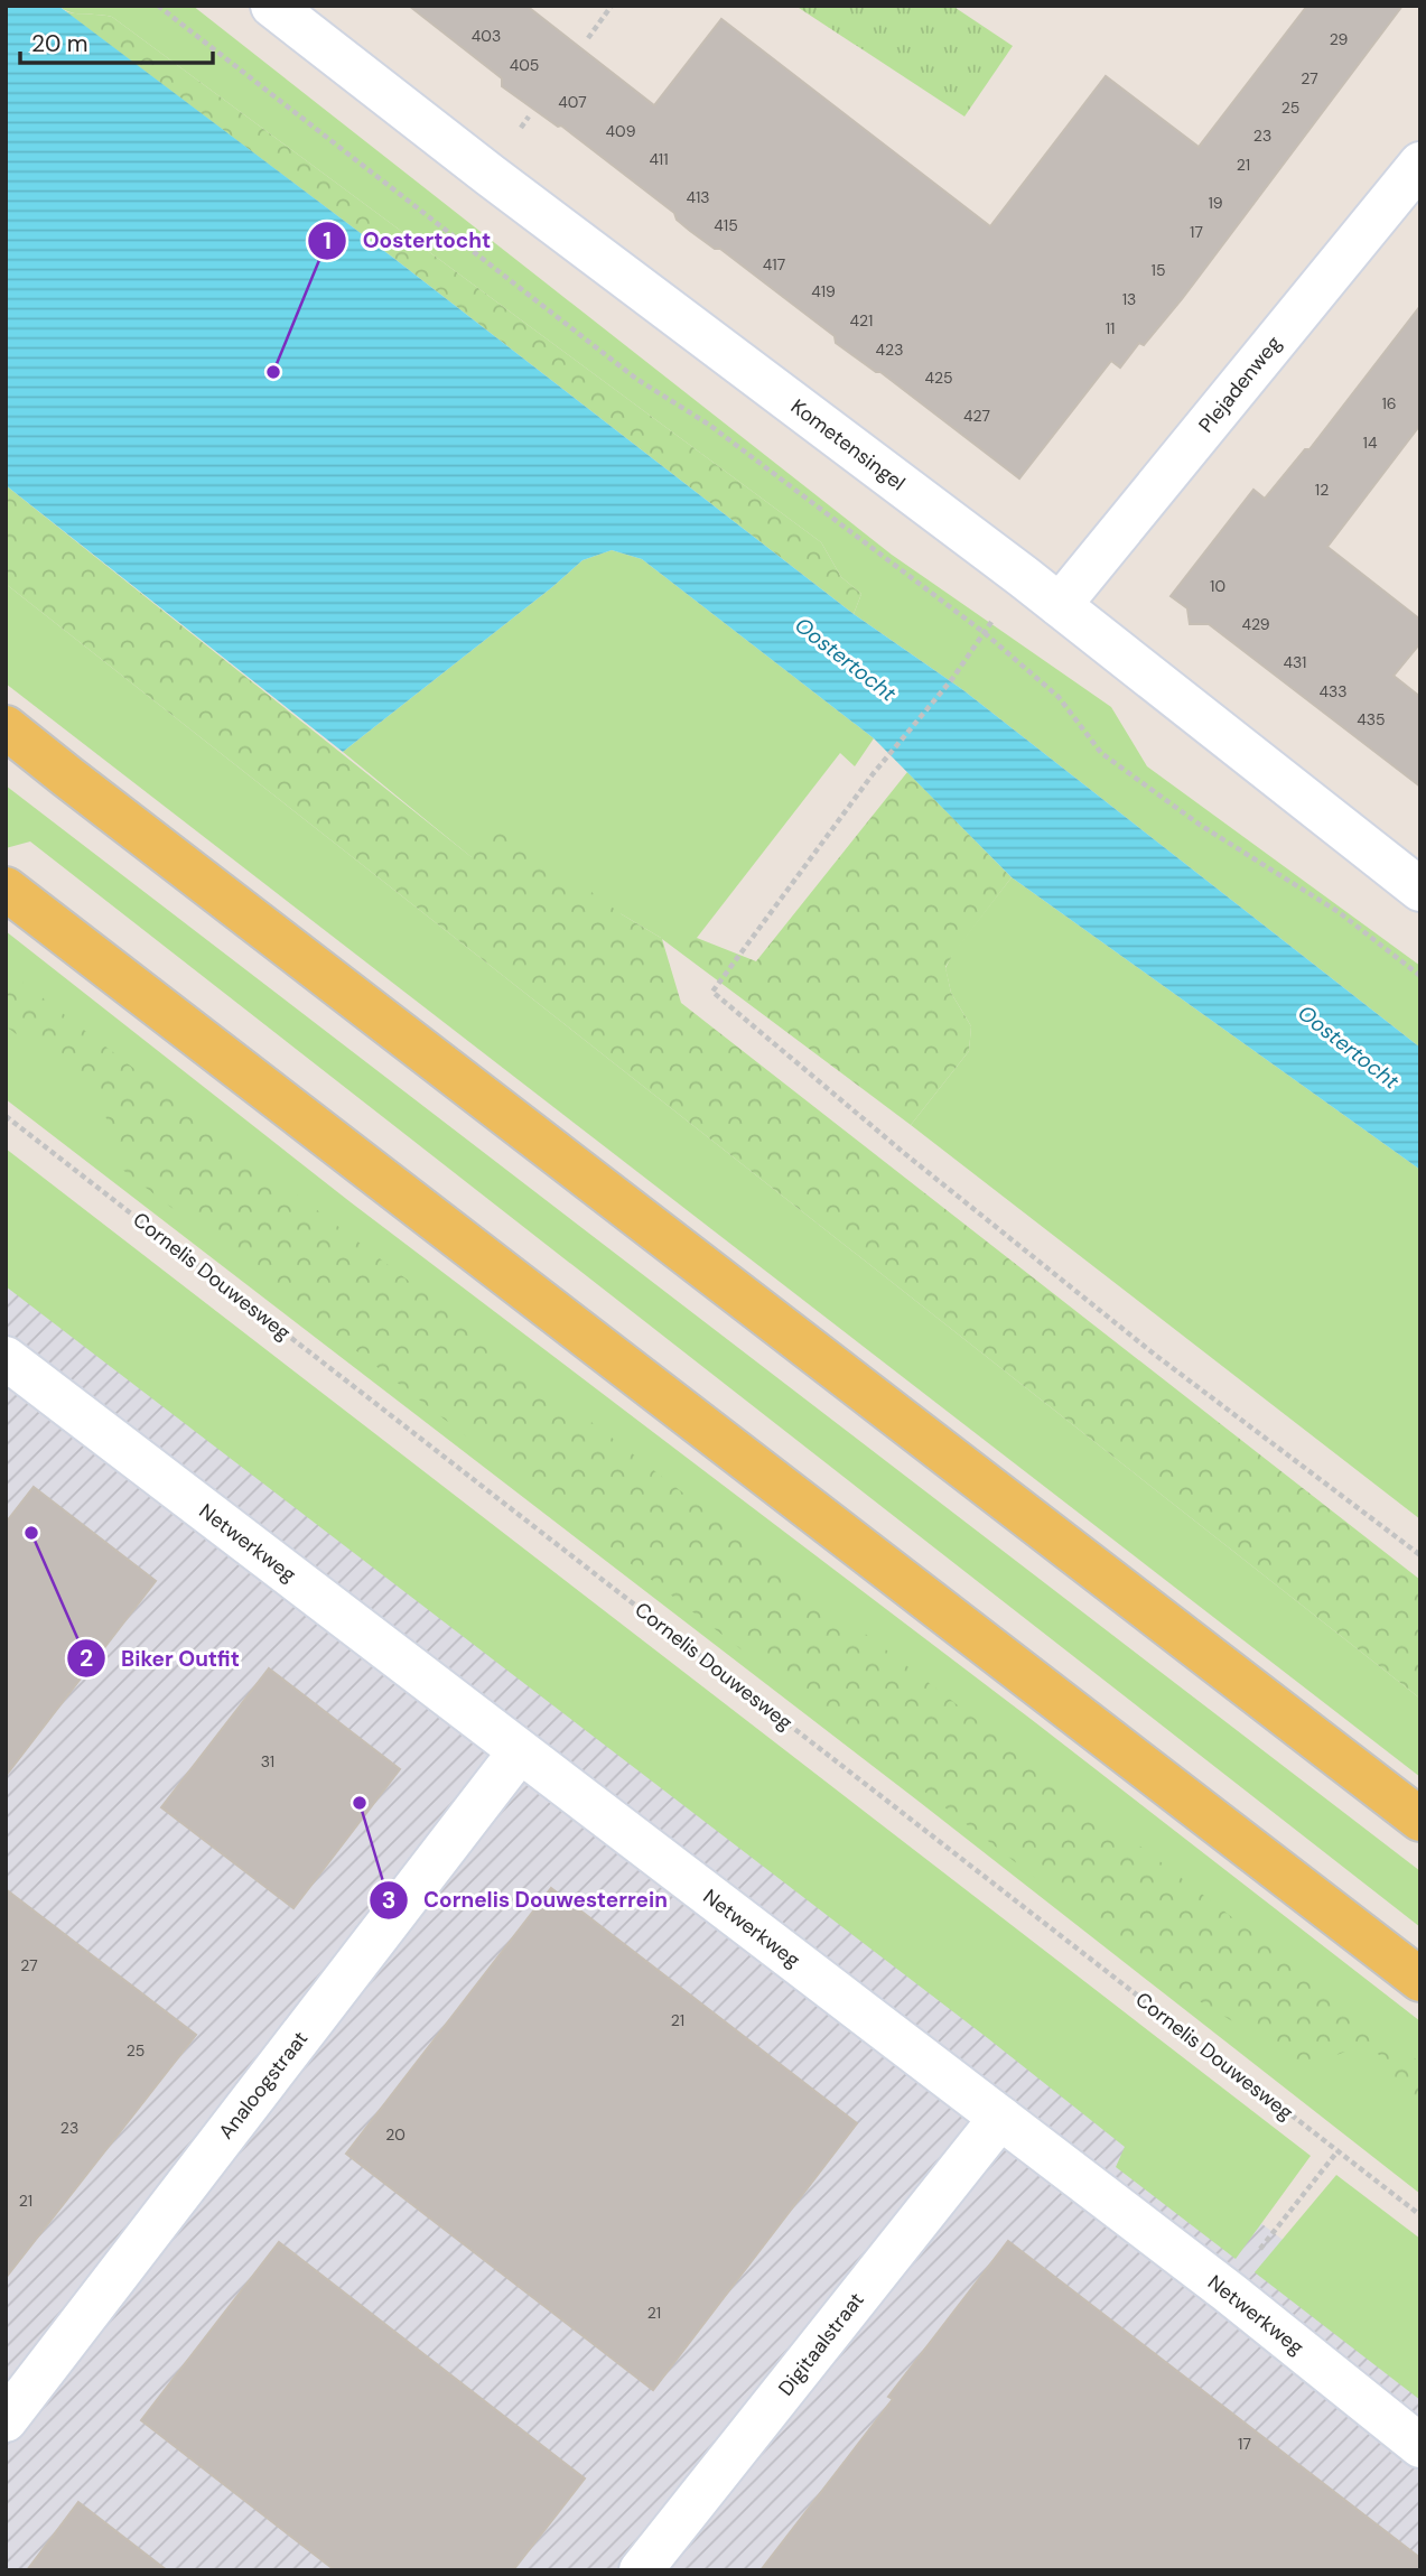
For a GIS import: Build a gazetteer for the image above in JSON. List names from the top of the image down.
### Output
{
  "streets": {
    "street": [
      "Plejadenweg",
      "Kometensingel",
      "Netwerkweg",
      "Analoogstraat",
      "Digitaalstraat"
    ],
    "path": ["Cornelis Douwesweg"]
  },
  "crossings": [
    ["Plejadenweg", "Kometensingel"],
    ["Netwerkweg", "Analoogstraat"],
    ["Netwerkweg", "Digitaalstraat"]
  ],
  "water": ["Oostertocht"],
  "places": ["Oostertocht", "Biker Outfit", "Cornelis Douwesterrein"],
  "house_numbers": [
    "403",
    "29",
    "405",
    "27",
    "407",
    "25",
    "409",
    "23",
    "411",
    "21",
    "413",
    "19",
    "415",
    "17",
    "417",
    "15",
    "419",
    "13",
    "421",
    "11",
    "423",
    "425",
    "16",
    "427",
    "14",
    "12",
    "10",
    "429",
    "431",
    "433",
    "435",
    "31",
    "27",
    "21",
    "25",
    "23",
    "20",
    "21",
    "21",
    "17"
  ],
  "scale_bar": "20 m"
}
